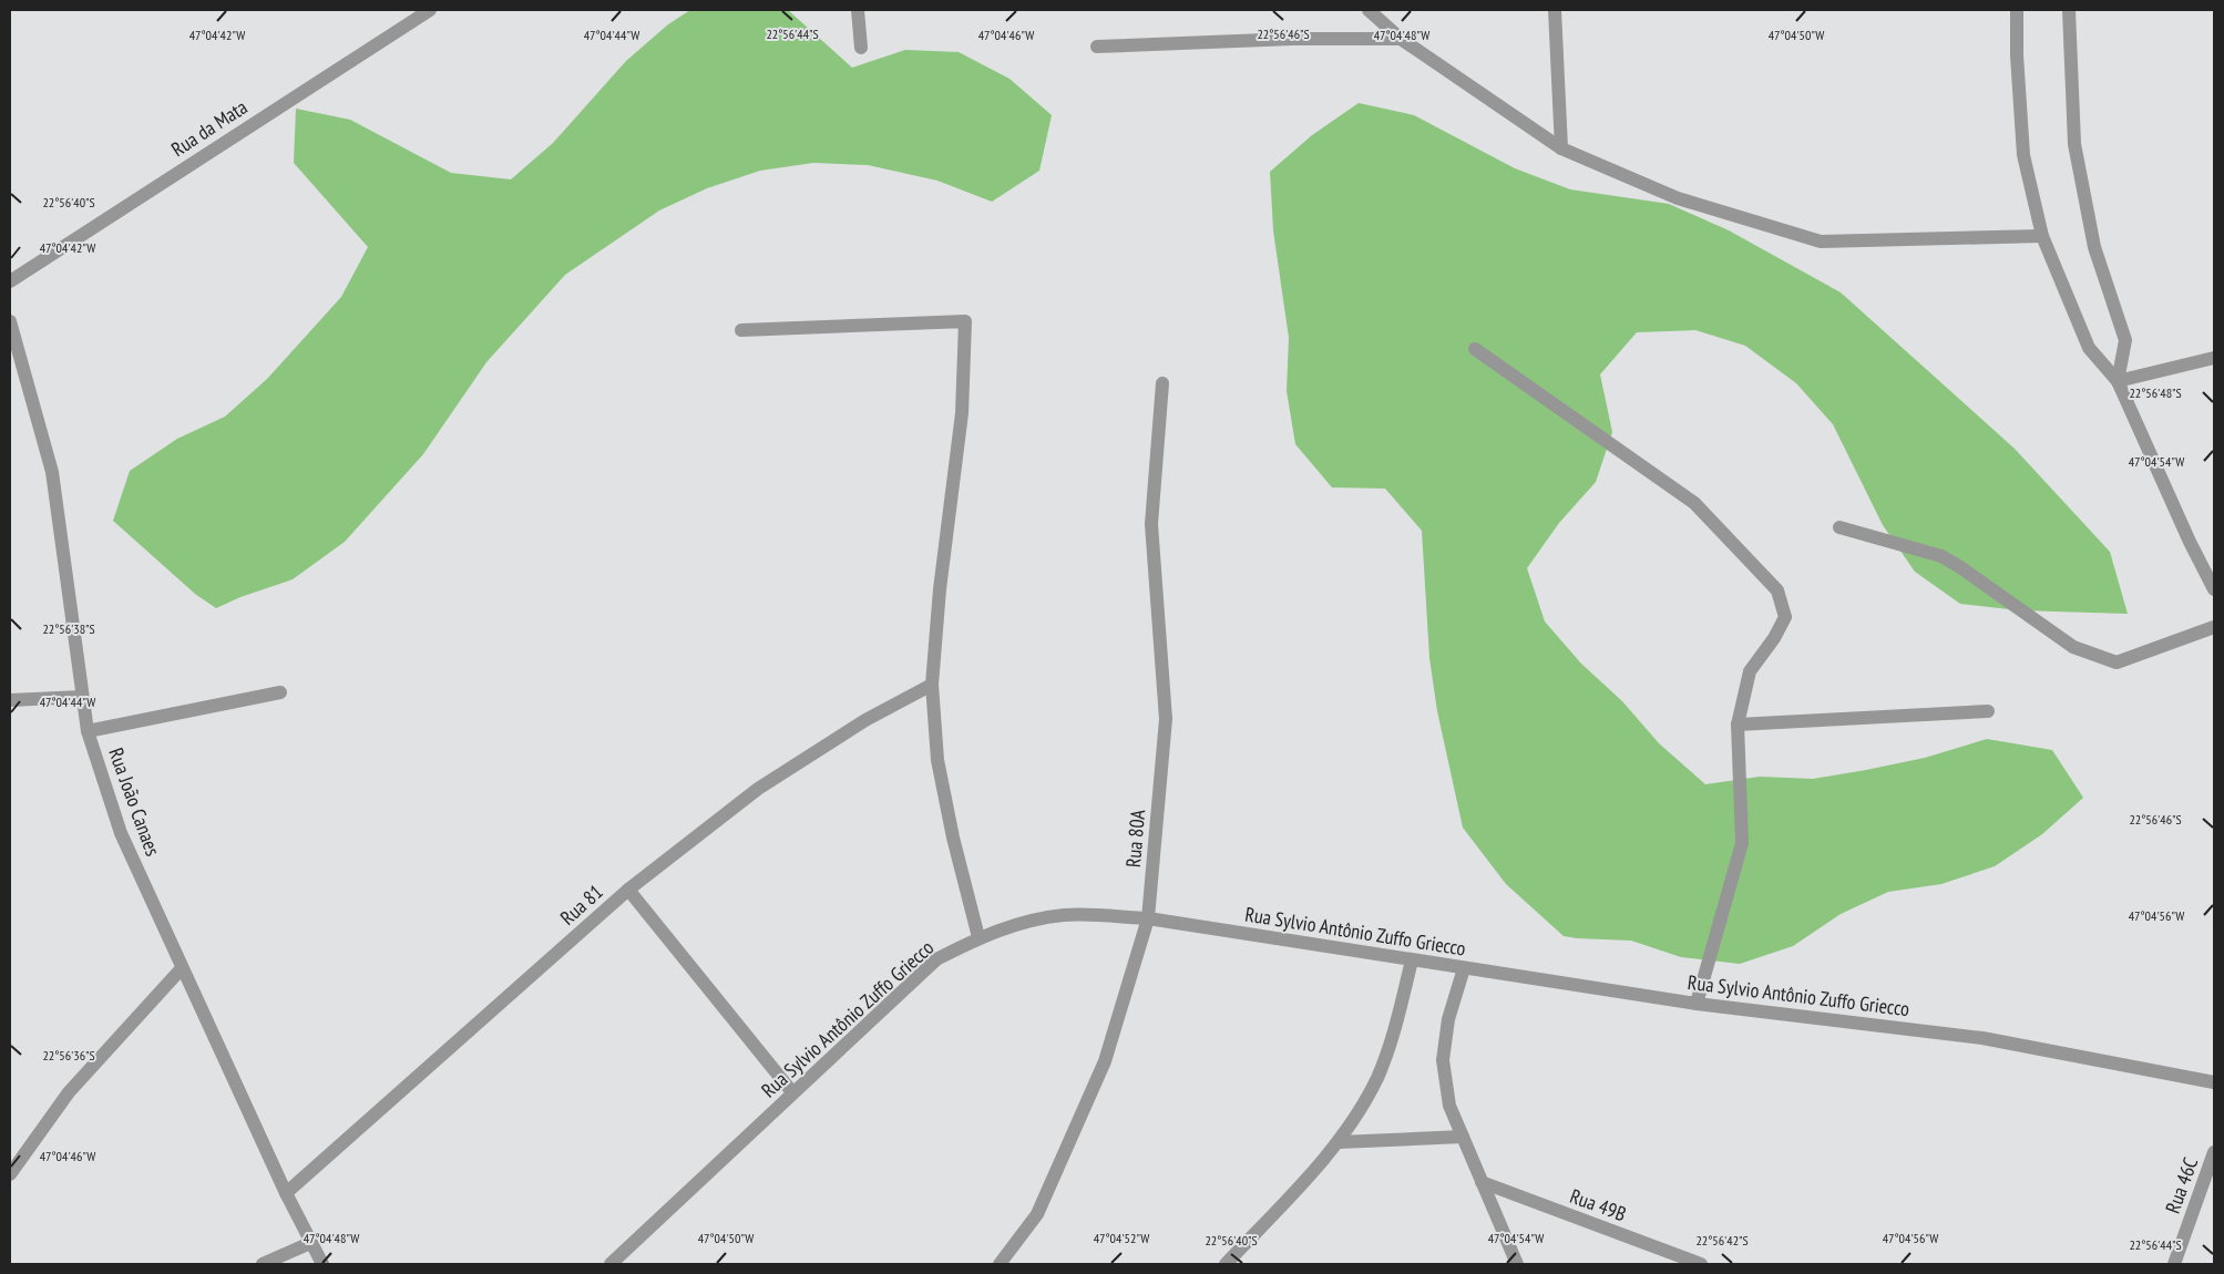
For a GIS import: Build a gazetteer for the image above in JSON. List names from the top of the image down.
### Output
{
  "streets": {
    "street": [
      "Rua da Mata",
      "Rua João Canaes",
      "Rua 80A",
      "Rua 81",
      "Rua Sylvio Antônio Zuffo Griecco",
      "Rua 46C",
      "Rua 49B"
    ]
  },
  "crossings": [
    ["Rua João Canaes", "Rua 81"],
    ["Rua 80A", "Rua Sylvio Antônio Zuffo Griecco"]
  ],
  "coordinates": [
    "22°56'44\"S",
    "22°56'46\"S",
    "47°04'42\"W",
    "47°04'44\"W",
    "47°04'46\"W",
    "47°04'48\"W",
    "47°04'50\"W",
    "22°56'40\"S",
    "22°56'48\"S",
    "47°04'54\"W",
    "22°56'38\"S",
    "47°04'56\"W",
    "22°56'36\"S",
    "47°04'52\"W",
    "22°56'42\"S"
  ]
}
